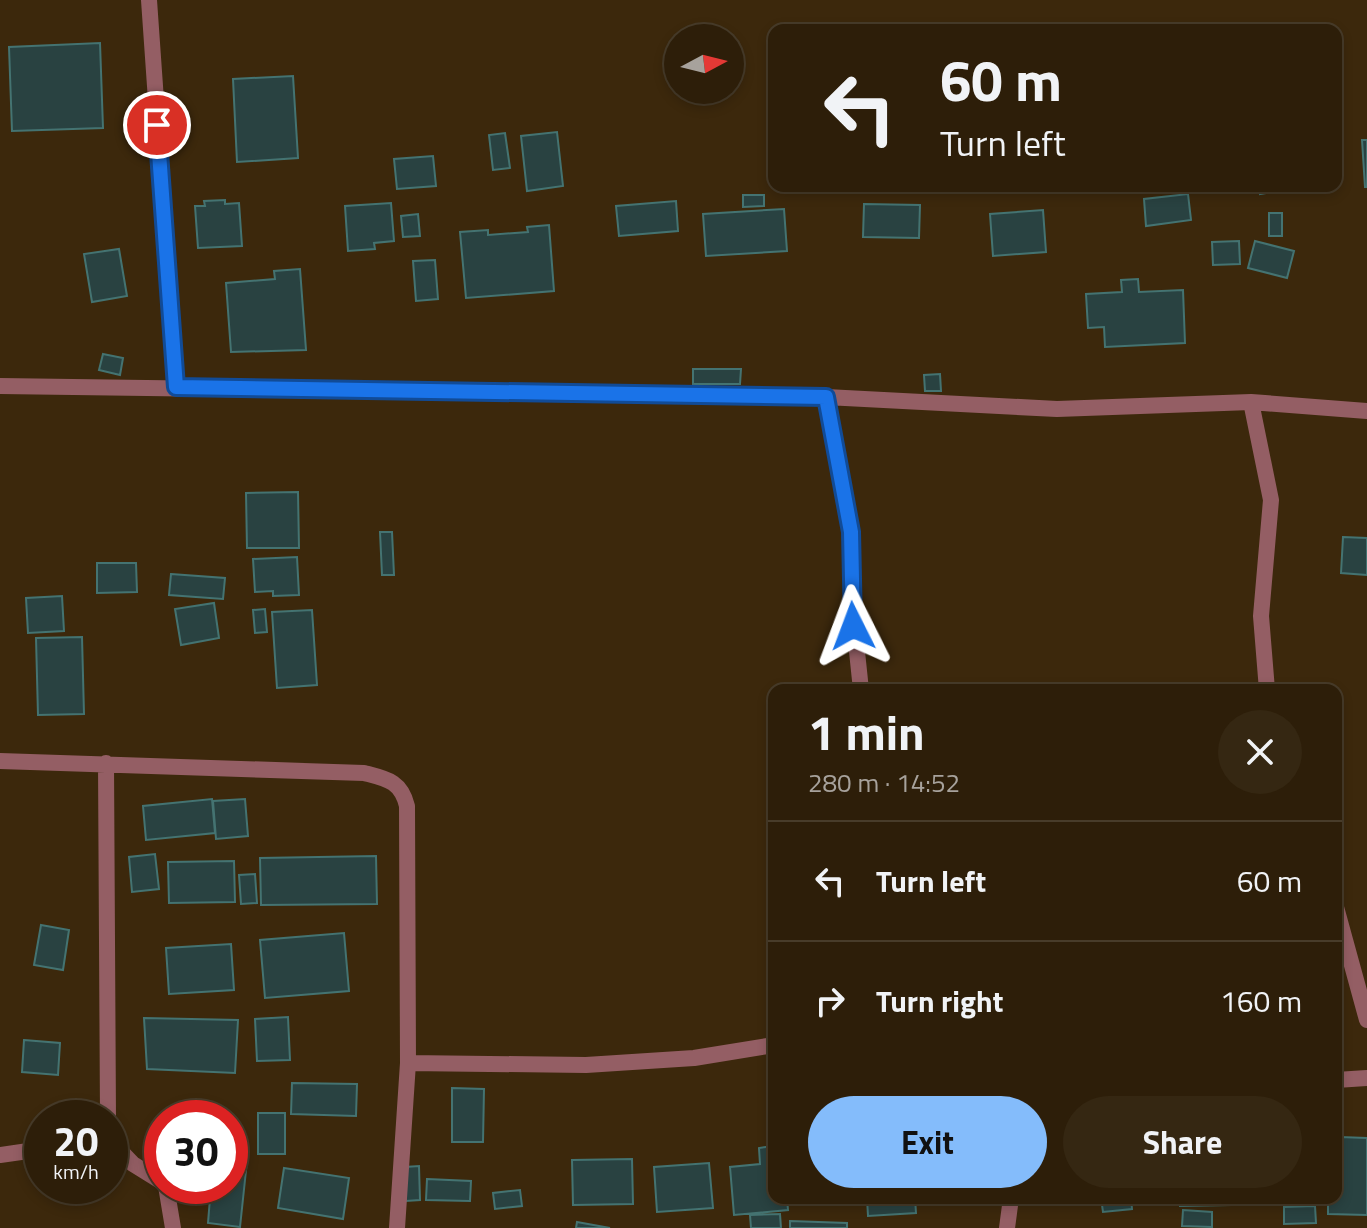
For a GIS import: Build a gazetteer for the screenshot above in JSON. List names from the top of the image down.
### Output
{
  "north": "right",
  "page": {
    "turn": ["60 m", "Turn left"],
    "heading": ["1 min", "280 m · 14:52"],
    "list": [
      {
        "name": "Turn left",
        "value": "60 m"
      },
      {
        "name": "Turn right",
        "value": "160 m"
      }
    ],
    "buttons": ["Exit", "Share"],
    "speed": "20 km/h",
    "limit": "30"
  }
}
